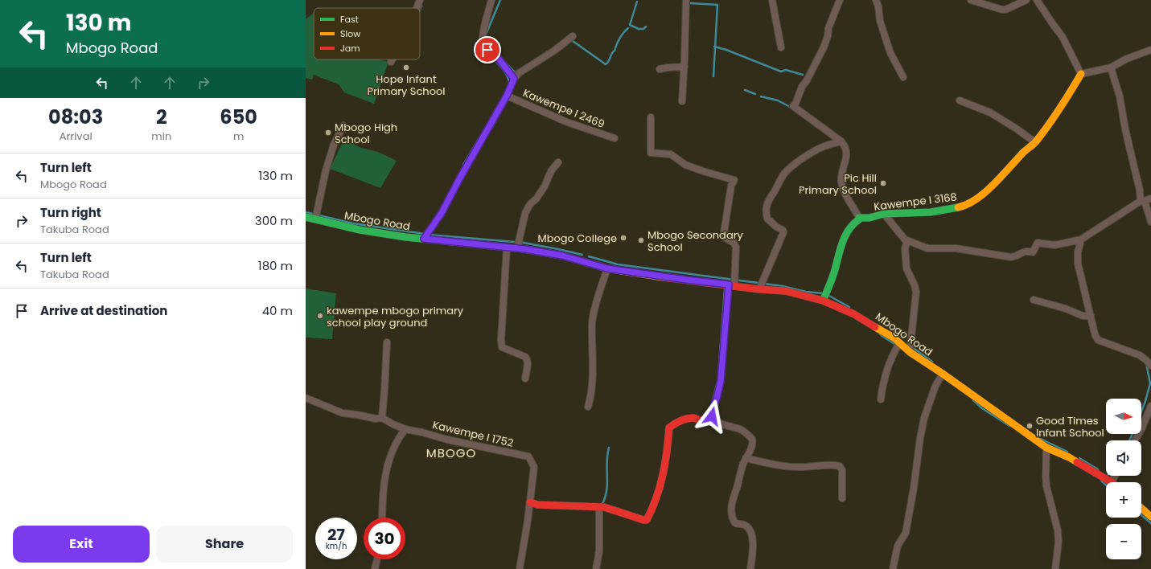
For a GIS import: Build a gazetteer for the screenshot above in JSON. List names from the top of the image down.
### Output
{
  "streets": {
    "street": [
      "Kawempe I 2469",
      "Kawempe I 3168",
      "Mbogo Road",
      "Kawempe I 1752"
    ]
  },
  "districts": ["MBOGO"],
  "places": [
    "Hope Infant Primary School",
    "Mbogo High School",
    "Pic Hill Primary School",
    "Mbogo College",
    "Mbogo Secondary School",
    "kawempe mbogo primary school play ground",
    "Good Times Infant School"
  ],
  "legend": ["Fast", "Slow", "Jam"],
  "north": "right",
  "page": {
    "turn": ["130 m", "Mbogo Road"],
    "eta": [
      "08:03",
      "Arrival",
      "2",
      "min",
      "650",
      "m"
    ],
    "list": [
      {
        "name": "Turn left",
        "note": "Mbogo Road",
        "value": "130 m"
      },
      {
        "name": "Turn right",
        "note": "Takuba Road",
        "value": "300 m"
      },
      {
        "name": "Turn left",
        "note": "Takuba Road",
        "value": "180 m"
      },
      {
        "name": "Arrive at destination",
        "value": "40 m"
      }
    ],
    "map_buttons": ["+", "−"],
    "speed": "27 km/h",
    "limit": "30",
    "buttons": ["Exit", "Share"]
  }
}
